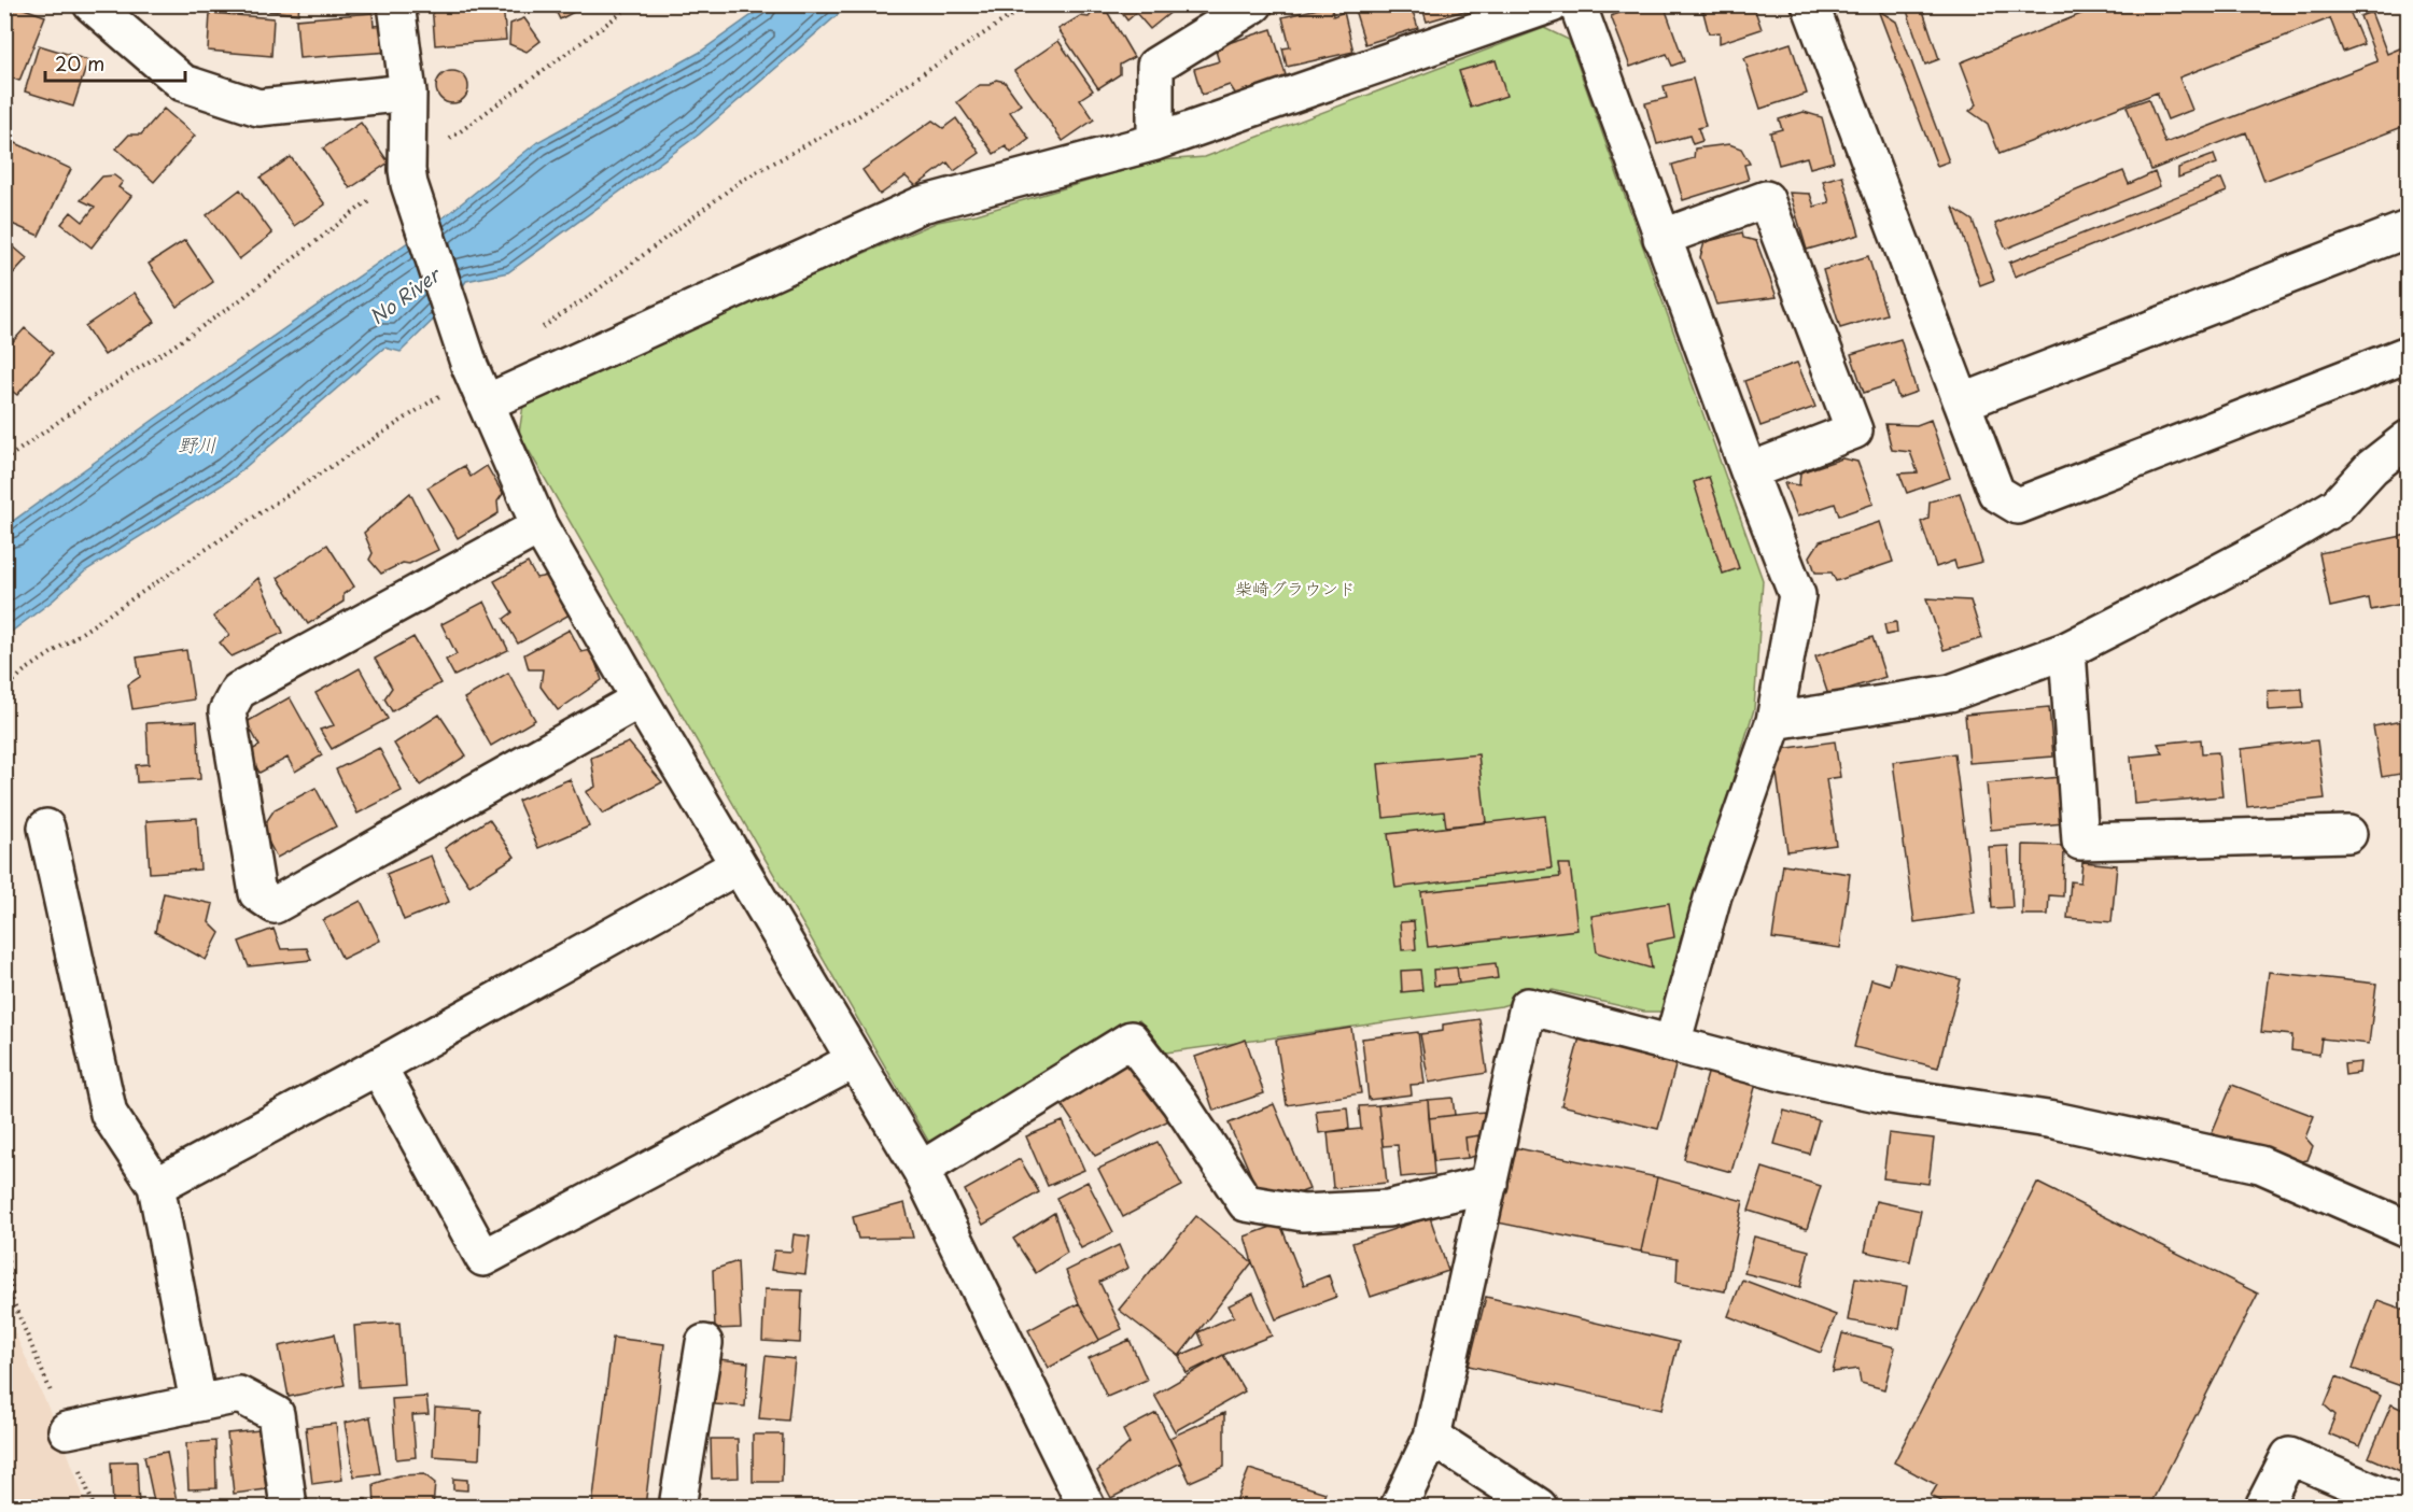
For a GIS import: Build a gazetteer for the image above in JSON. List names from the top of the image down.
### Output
{
  "water": ["No River", "野川"],
  "parks": ["柴崎グラウンド"],
  "scale_bar": "20 m"
}
